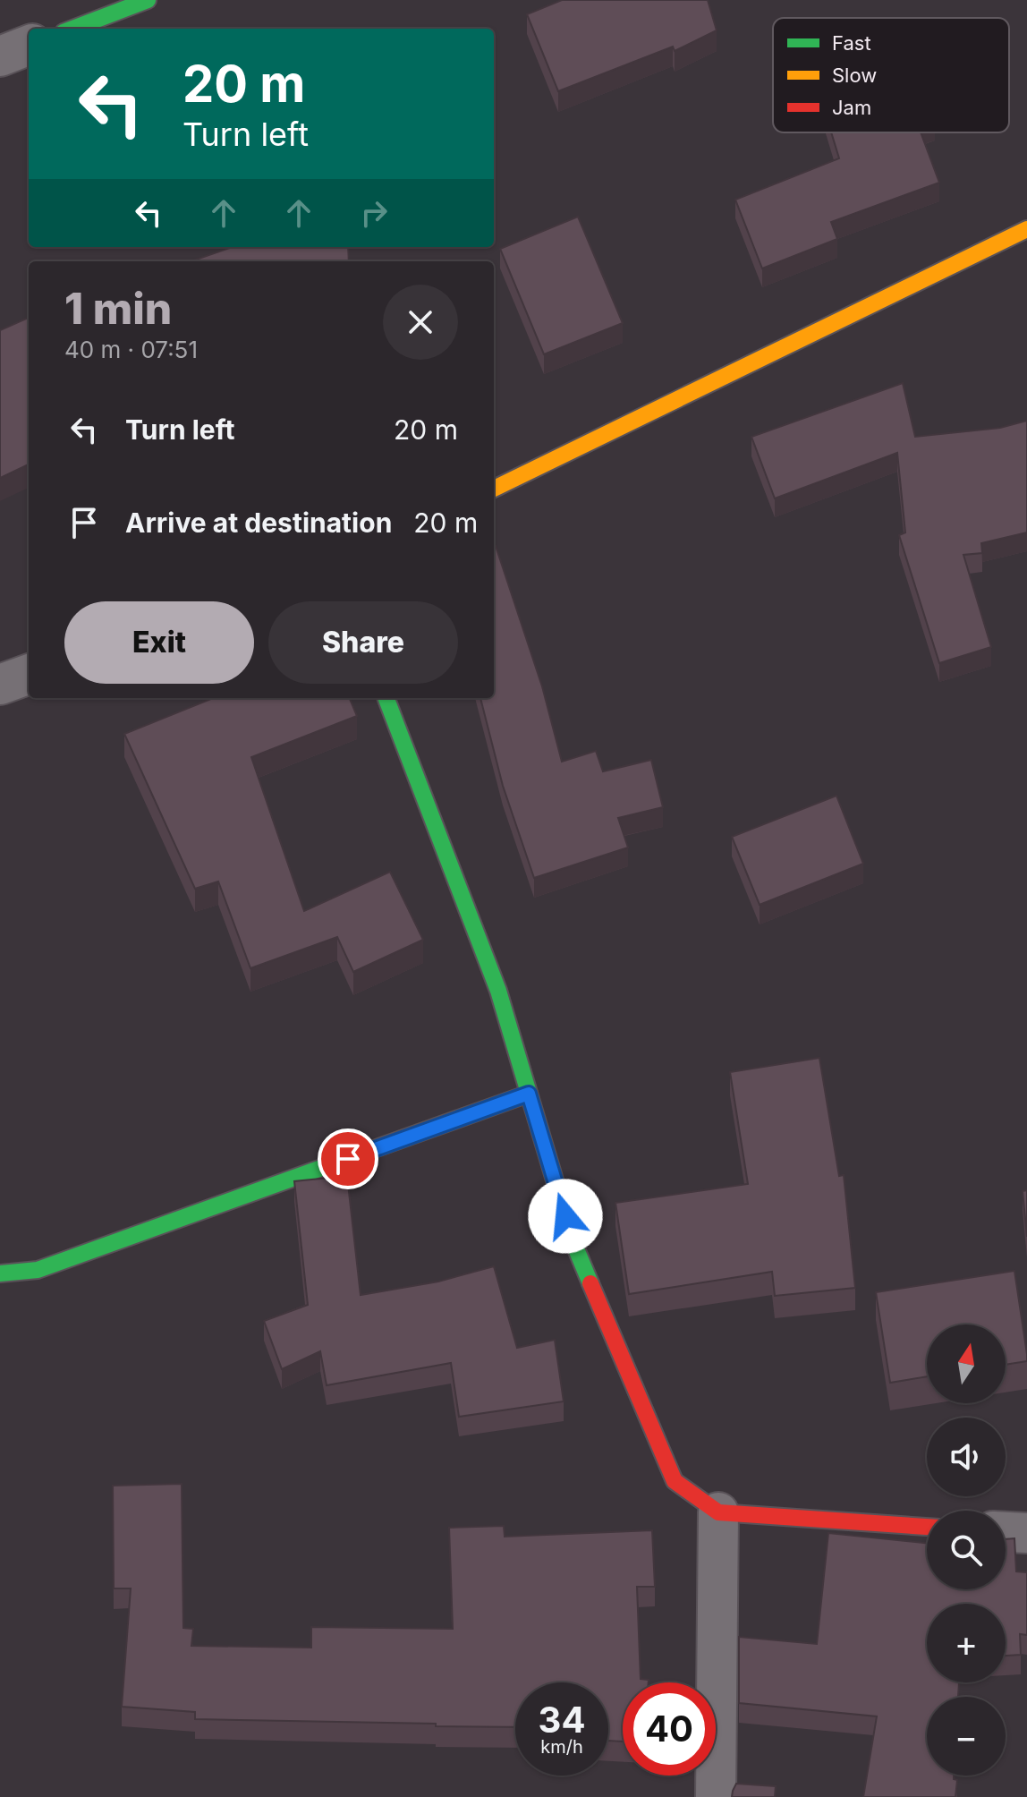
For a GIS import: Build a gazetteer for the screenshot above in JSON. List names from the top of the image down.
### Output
{
  "legend": ["Fast", "Slow", "Jam"],
  "north": "top",
  "page": {
    "turn": ["20 m", "Turn left"],
    "heading": ["1 min", "40 m · 07:51"],
    "list": [
      {
        "name": "Turn left",
        "value": "20 m"
      },
      {
        "name": "Arrive at destination",
        "value": "20 m"
      }
    ],
    "buttons": ["Exit", "Share"],
    "map_buttons": ["+", "−"],
    "speed": "34 km/h",
    "limit": "40"
  }
}
